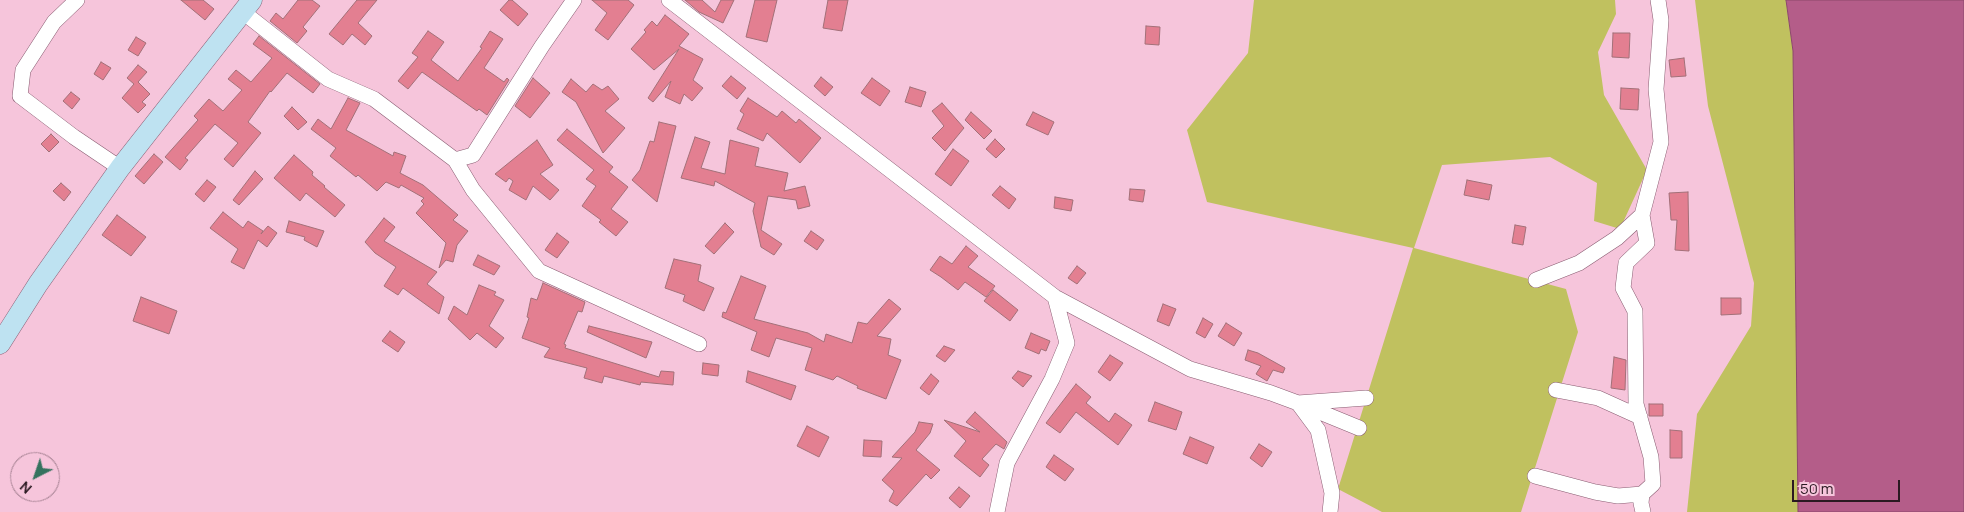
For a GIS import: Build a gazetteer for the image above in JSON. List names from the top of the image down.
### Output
{
  "scale_bar": "50 m",
  "north": "bottom left"
}
